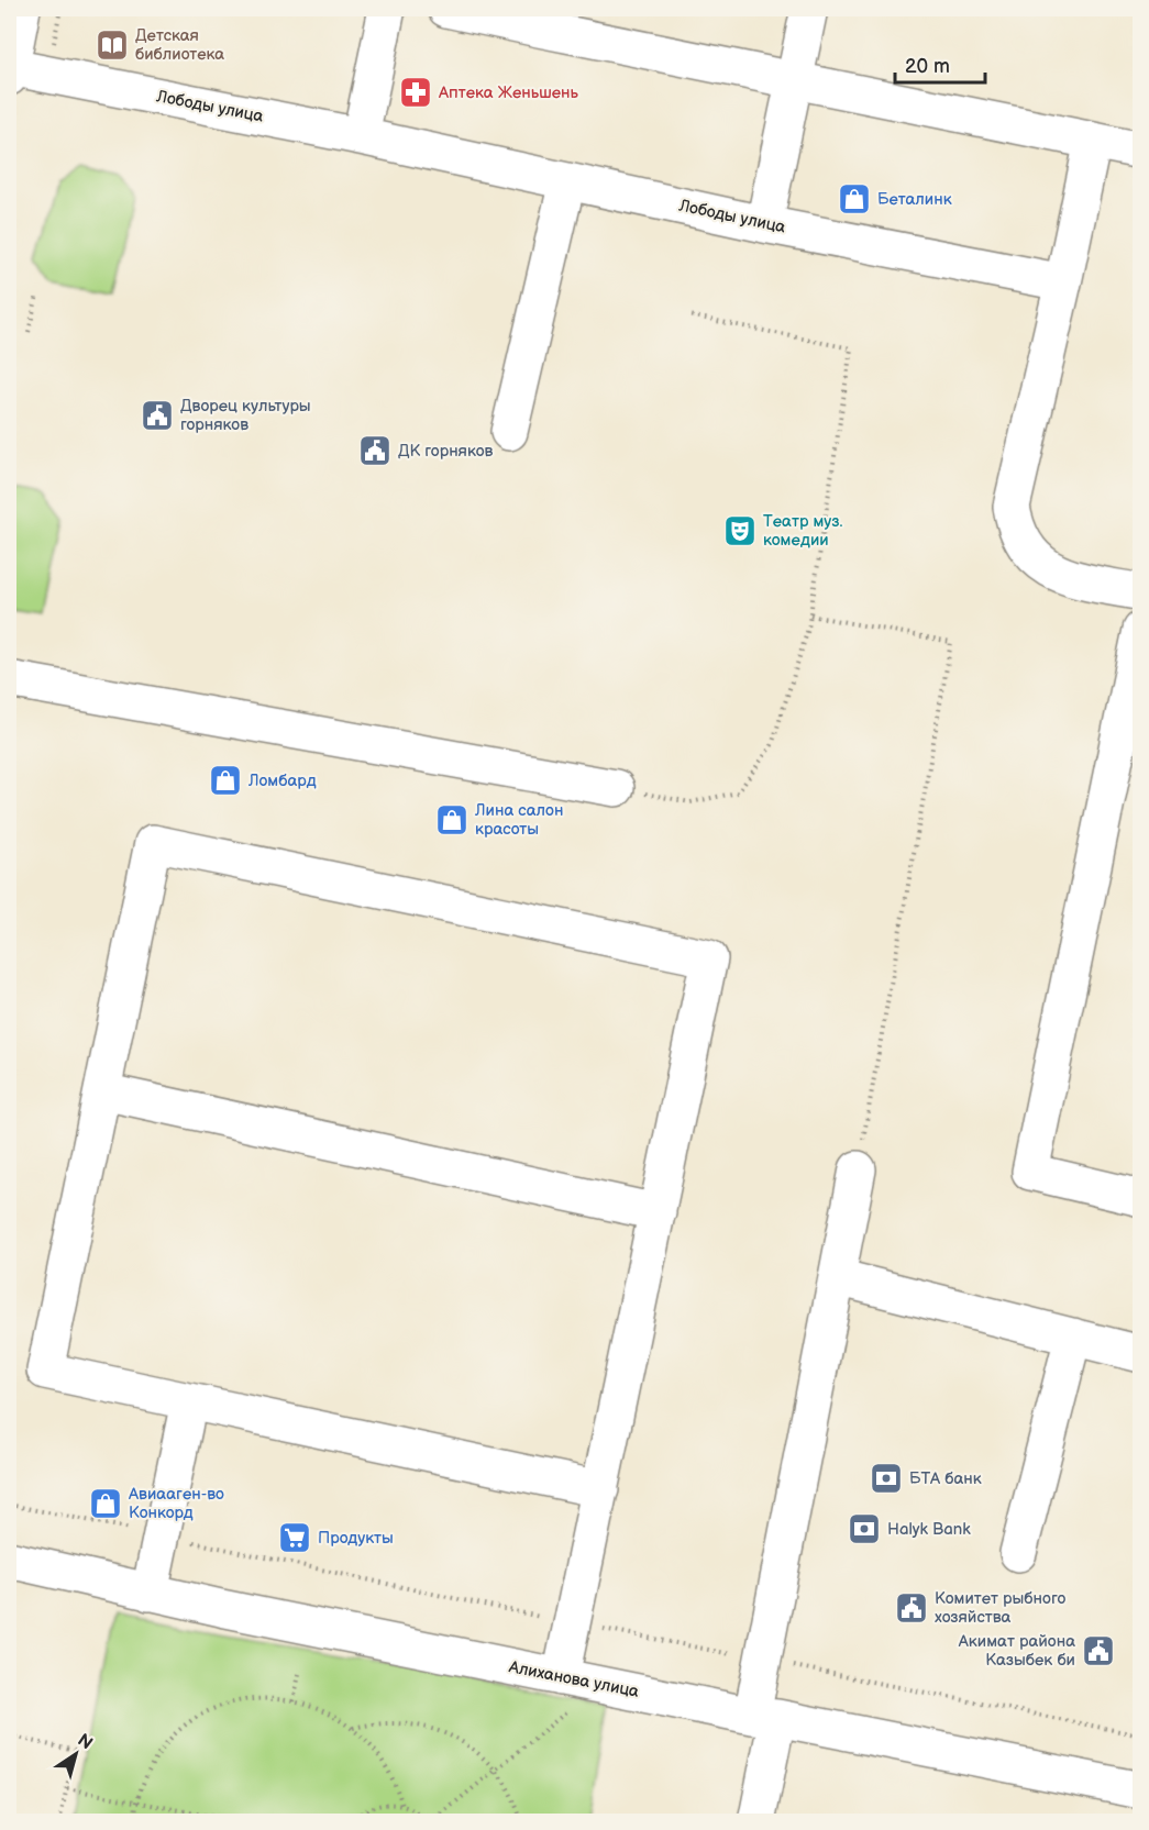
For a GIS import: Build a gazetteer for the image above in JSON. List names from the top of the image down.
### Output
{
  "streets": {
    "street": ["Лободы улица", "Алиханова улица"]
  },
  "places": {
    "library": ["Детская библиотека"],
    "pharmacy": ["Аптека Женьшень"],
    "shop": [
      "Беталинк",
      "Ломбард",
      "Лина салон красоты",
      "Авиааген-во Конкорд"
    ],
    "public building": [
      "Дворец культуры горняков",
      "ДК горняков",
      "Комитет рыбного хозяйства",
      "Акимат района Казыбек би"
    ],
    "theatre": ["Театр муз. комедии"],
    "bank": ["БТА банк", "Halyk Bank"],
    "supermarket": ["Продукты"]
  },
  "scale_bar": "20 m",
  "north": "top right"
}
